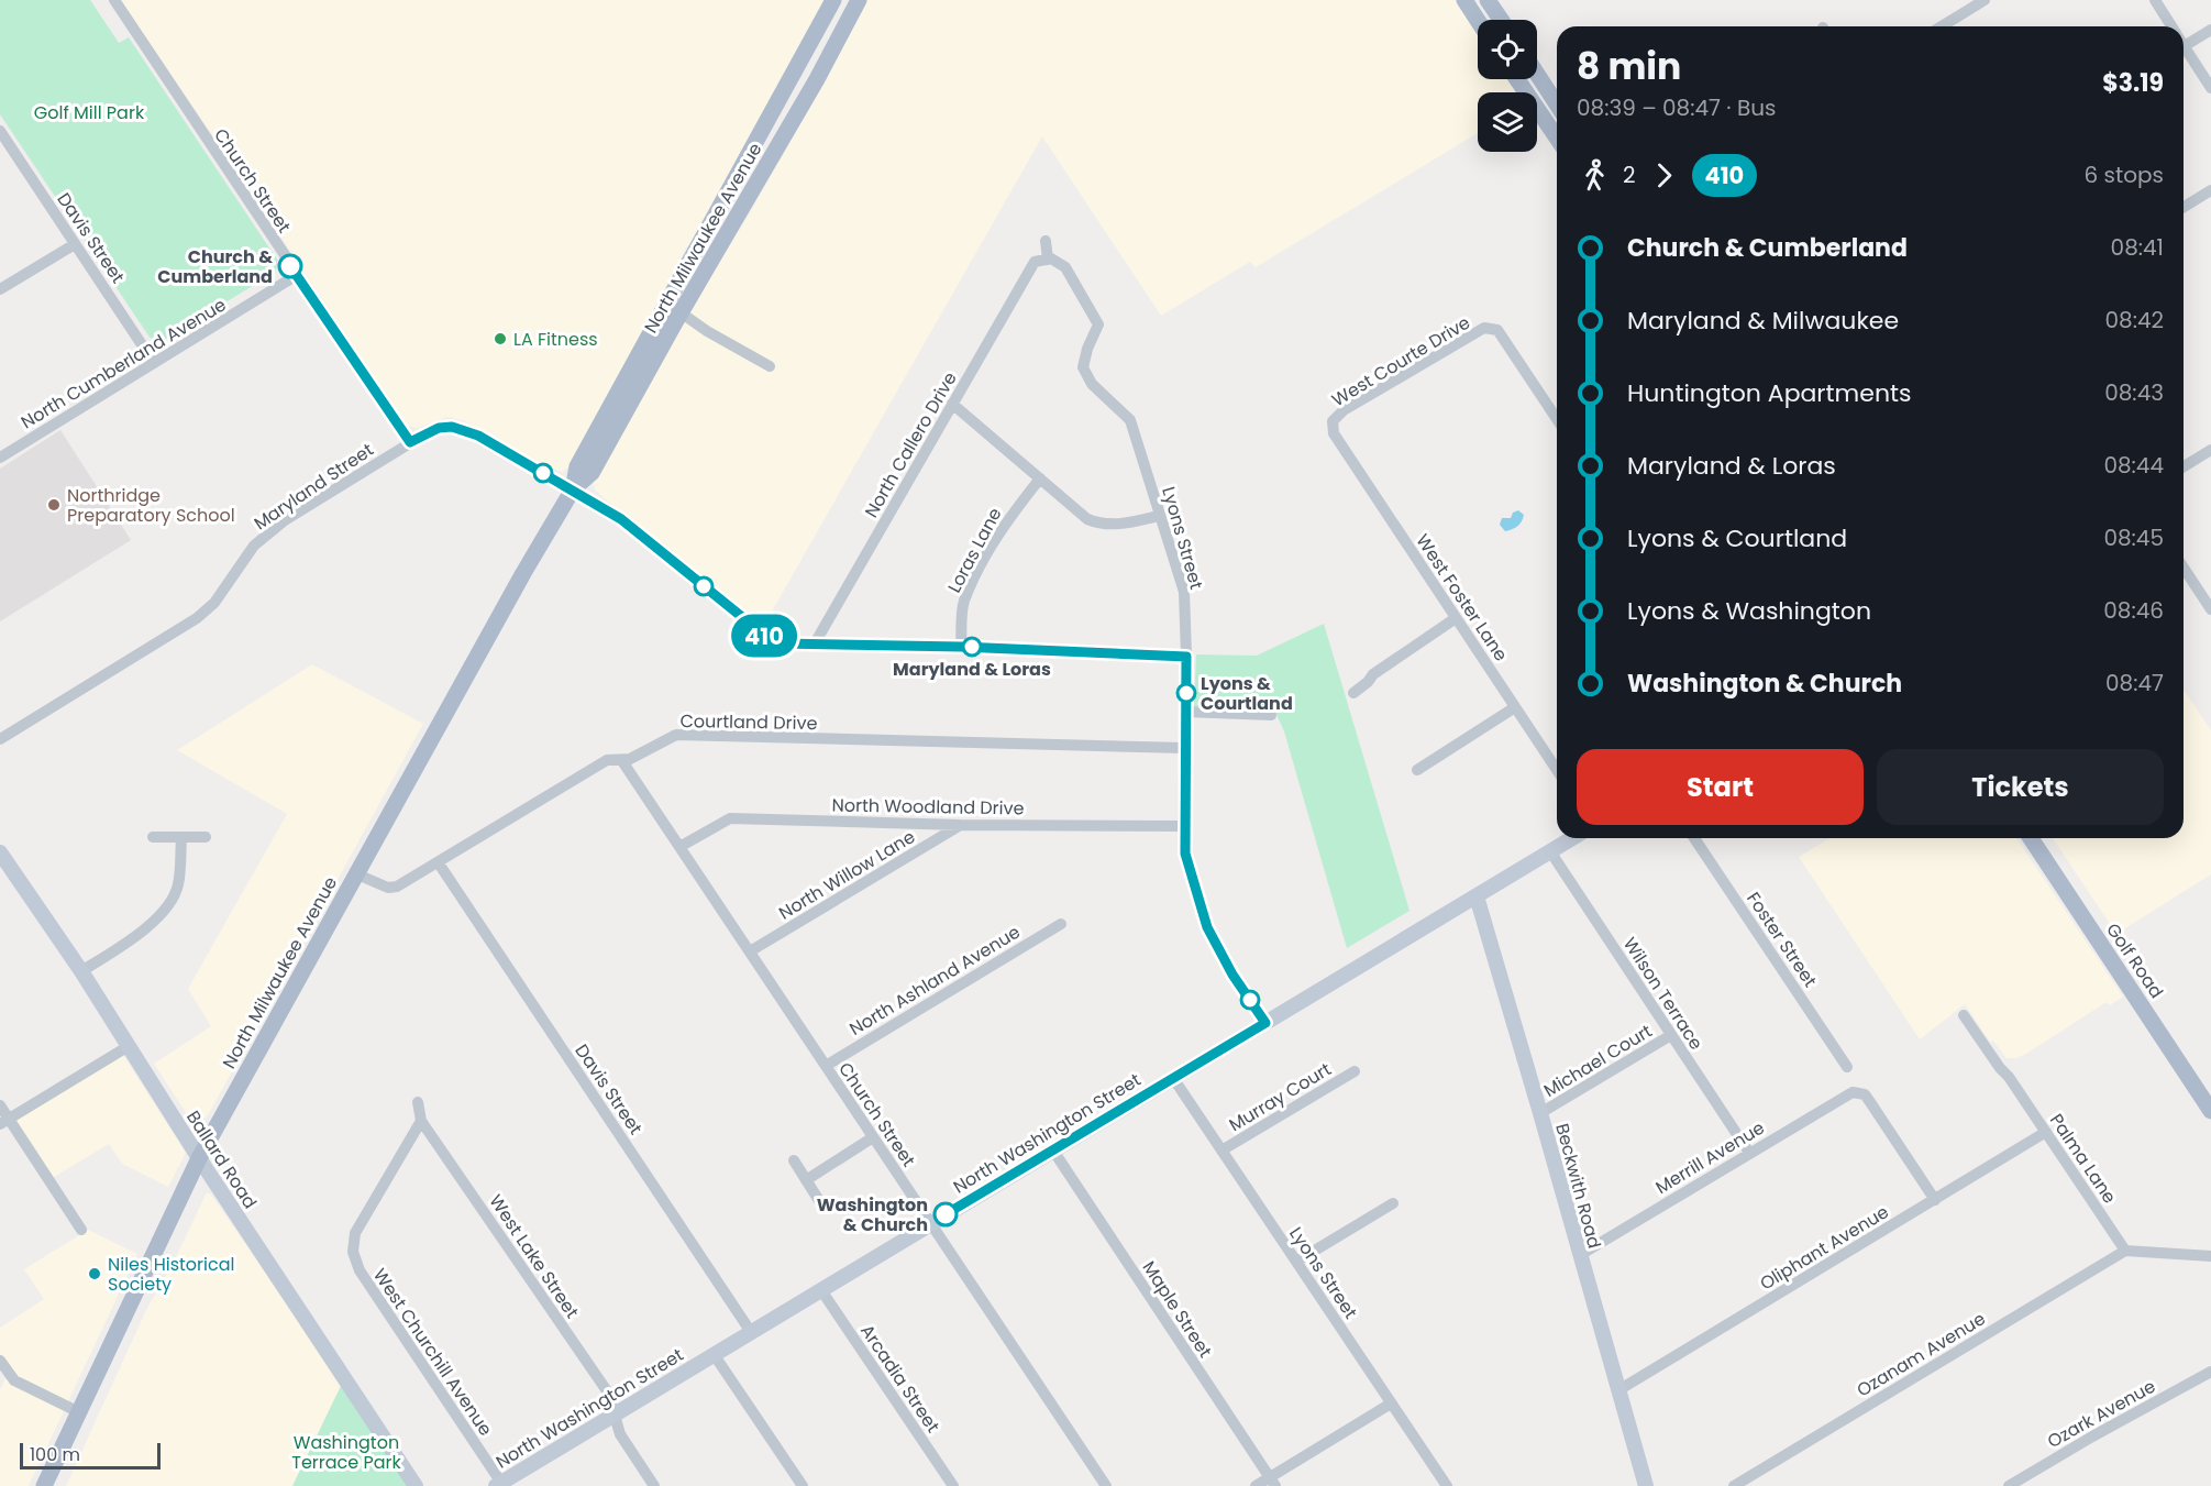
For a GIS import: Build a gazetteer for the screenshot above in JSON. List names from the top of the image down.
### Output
{
  "streets": {
    "main road": ["North Milwaukee Avenue", "Golf Road"],
    "street": [
      "Church Street",
      "Davis Street",
      "West Courte Drive",
      "North Cumberland Avenue",
      "North Callero Drive",
      "Maryland Street",
      "Lyons Street",
      "Loras Lane",
      "West Foster Lane",
      "Courtland Drive",
      "North Woodland Drive",
      "North Willow Lane",
      "Foster Street",
      "North Ashland Avenue",
      "Wilson Terrace",
      "Michael Court",
      "Murray Court",
      "North Washington Street",
      "Merrill Avenue",
      "Palma Lane",
      "Ballard Road",
      "Beckwith Road",
      "Oliphant Avenue",
      "West Lake Street",
      "Maple Street",
      "West Churchill Avenue",
      "Ozanam Avenue",
      "Arcadia Street",
      "Ozark Avenue"
    ]
  },
  "crossings": [
    ["Church Street", "North Cumberland Avenue"],
    ["Church Street", "Maryland Street"],
    ["Church Street", "Courtland Drive"],
    ["Church Street", "North Woodland Drive"],
    ["Church Street", "North Willow Lane"],
    ["Church Street", "North Ashland Avenue"],
    ["Church Street", "North Washington Street"],
    ["Davis Street", "North Cumberland Avenue"],
    ["Davis Street", "Courtland Drive"],
    ["Davis Street", "North Washington Street"],
    ["North Milwaukee Avenue", "Maryland Street"],
    ["North Milwaukee Avenue", "Courtland Drive"],
    ["North Milwaukee Avenue", "Ballard Road"],
    ["West Courte Drive", "West Foster Lane"],
    ["North Callero Drive", "Maryland Street"],
    ["North Callero Drive", "Lyons Street"],
    ["Maryland Street", "Lyons Street"],
    ["Maryland Street", "Loras Lane"],
    ["Lyons Street", "Courtland Drive"],
    ["Lyons Street", "North Woodland Drive"],
    ["Lyons Street", "Murray Court"],
    ["Lyons Street", "North Washington Street"],
    ["North Woodland Drive", "North Willow Lane"],
    ["Wilson Terrace", "Michael Court"],
    ["Wilson Terrace", "North Washington Street"],
    ["Wilson Terrace", "Merrill Avenue"],
    ["Michael Court", "Beckwith Road"],
    ["North Washington Street", "Beckwith Road"],
    ["North Washington Street", "West Lake Street"],
    ["North Washington Street", "Maple Street"],
    ["North Washington Street", "West Churchill Avenue"],
    ["North Washington Street", "Arcadia Street"],
    ["Merrill Avenue", "Beckwith Road"],
    ["Merrill Avenue", "Oliphant Avenue"],
    ["Palma Lane", "Oliphant Avenue"],
    ["Palma Lane", "Ozanam Avenue"],
    ["Beckwith Road", "Oliphant Avenue"],
    ["West Lake Street", "West Churchill Avenue"]
  ],
  "parks": ["Golf Mill Park", "Washington Terrace Park"],
  "places": [
    "Church & Cumberland",
    "LA Fitness",
    "Northridge Preparatory School",
    "Maryland & Loras",
    "Lyons & Courtland",
    "Washington & Church",
    "Niles Historical Society"
  ],
  "lines": ["bus line 410"],
  "scale_bar": "100 m",
  "page": {
    "on_map": "410",
    "heading": ["8 min", "08:39 – 08:47 · Bus", "$3.19"],
    "legs": ["2", "410", "6 stops"],
    "list": [
      {
        "name": "Church & Cumberland",
        "value": "08:41"
      },
      {
        "name": "Maryland & Milwaukee",
        "value": "08:42"
      },
      {
        "name": "Huntington Apartments",
        "value": "08:43"
      },
      {
        "name": "Maryland & Loras",
        "value": "08:44"
      },
      {
        "name": "Lyons & Courtland",
        "value": "08:45"
      },
      {
        "name": "Lyons & Washington",
        "value": "08:46"
      },
      {
        "name": "Washington & Church",
        "value": "08:47"
      }
    ],
    "buttons": ["Start", "Tickets"],
    "scale": "100 m"
  }
}
